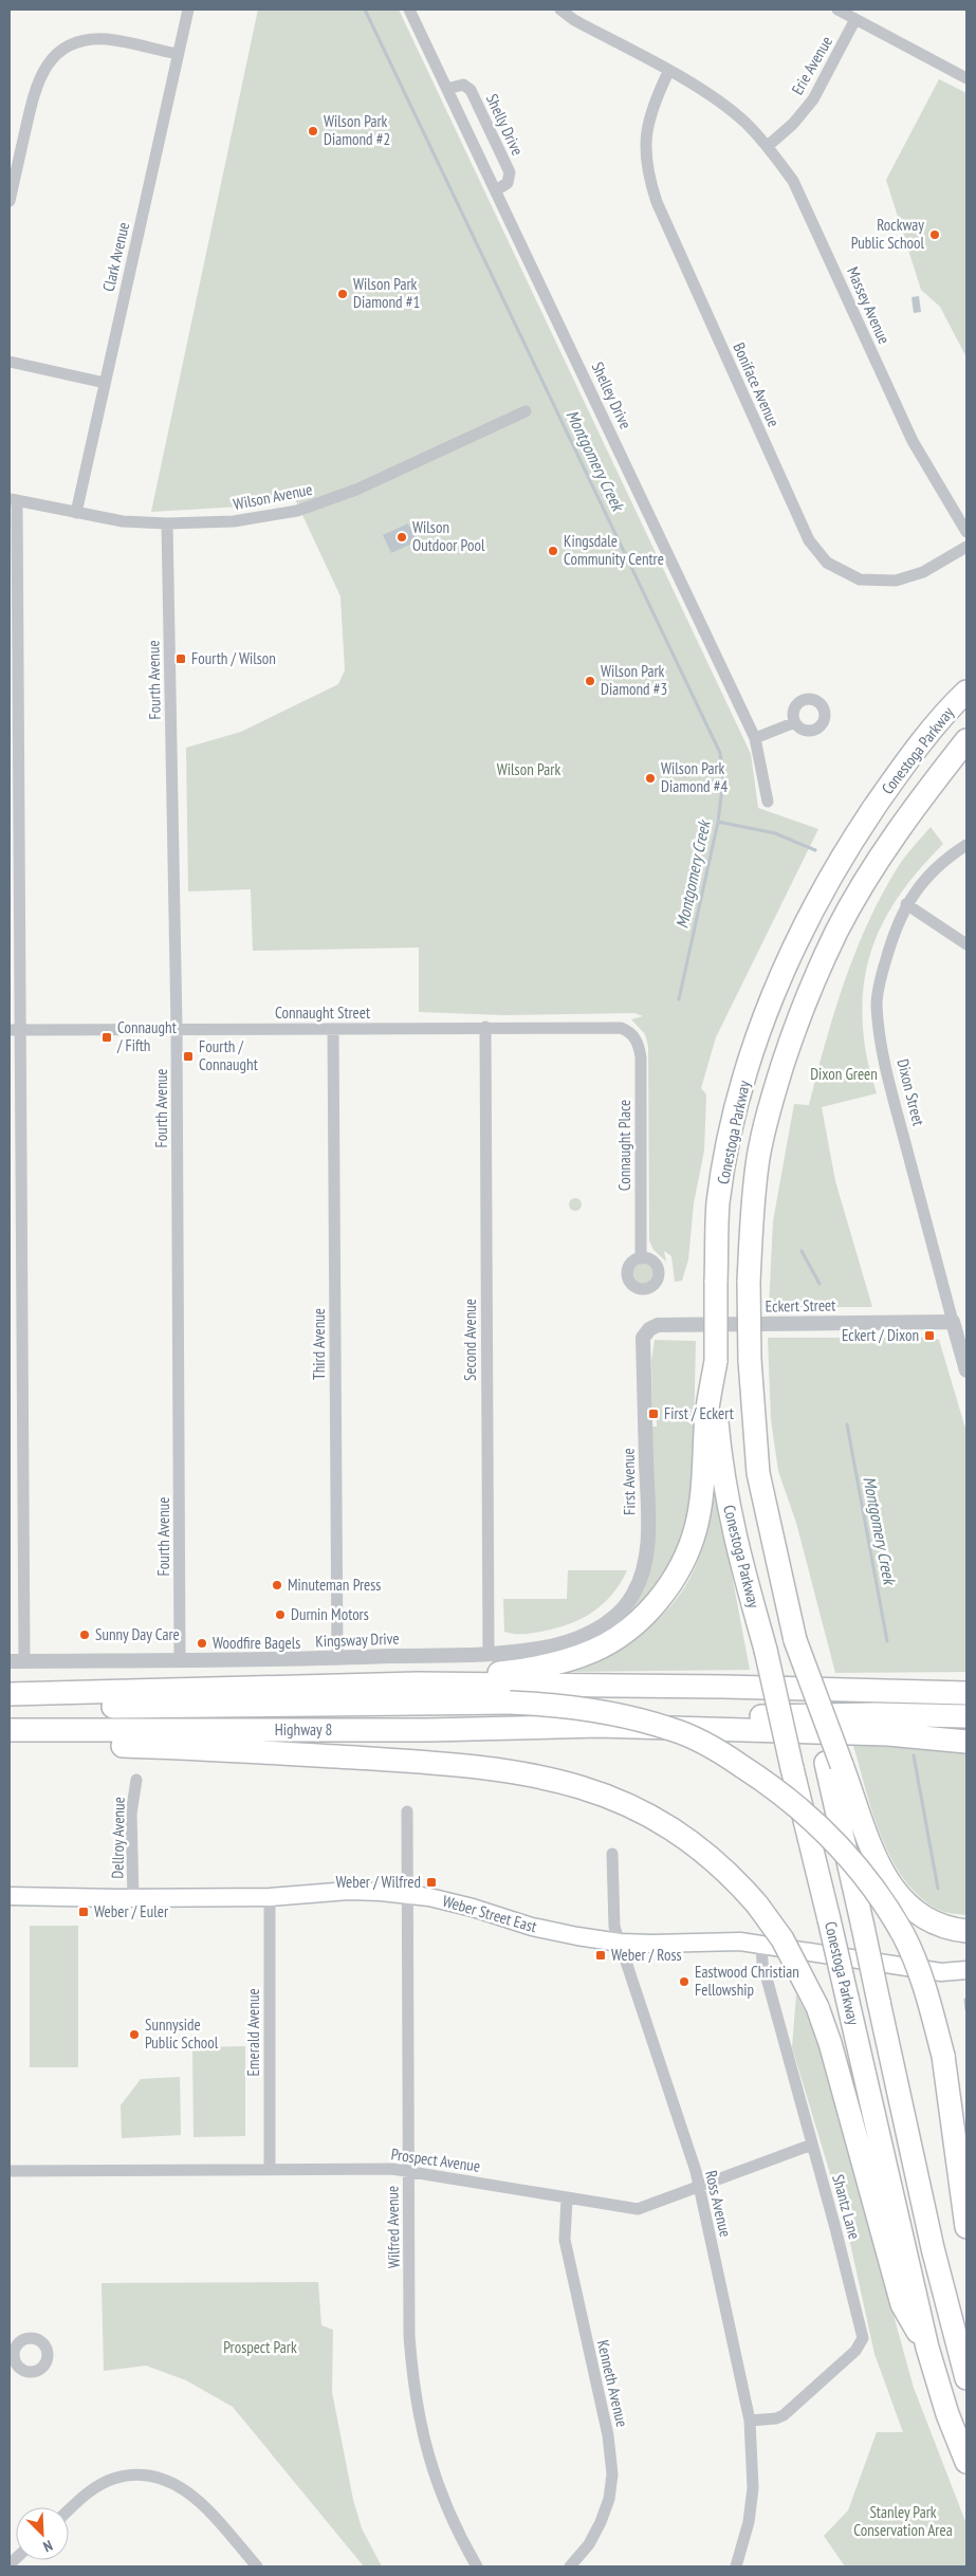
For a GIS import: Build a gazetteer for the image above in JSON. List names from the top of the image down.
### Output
{
  "streets": {
    "highway": ["Conestoga Parkway", "Highway 8"],
    "main road": ["Weber Street East"],
    "street": [
      "Erie Avenue",
      "Shelly Drive",
      "Clark Avenue",
      "Massey Avenue",
      "Boniface Avenue",
      "Shelley Drive",
      "Wilson Avenue",
      "Fourth Avenue",
      "Connaught Street",
      "Dixon Street",
      "Connaught Place",
      "Eckert Street",
      "Second Avenue",
      "Third Avenue",
      "First Avenue",
      "Kingsway Drive",
      "Dellroy Avenue",
      "Emerald Avenue",
      "Prospect Avenue",
      "Ross Avenue",
      "Shantz Lane",
      "Wilfred Avenue",
      "Kenneth Avenue"
    ]
  },
  "crossings": [
    ["Erie Avenue", "Massey Avenue"],
    ["Shelly Drive", "Shelley Drive"],
    ["Clark Avenue", "Wilson Avenue"],
    ["Massey Avenue", "Boniface Avenue"],
    ["Wilson Avenue", "Fourth Avenue"],
    ["Fourth Avenue", "Connaught Street"],
    ["Fourth Avenue", "Kingsway Drive"],
    ["Connaught Street", "Connaught Place"],
    ["Connaught Street", "Second Avenue"],
    ["Connaught Street", "Third Avenue"],
    ["Dixon Street", "Eckert Street"],
    ["Eckert Street", "First Avenue"],
    ["Second Avenue", "Kingsway Drive"],
    ["Third Avenue", "Kingsway Drive"],
    ["First Avenue", "Kingsway Drive"],
    ["Dellroy Avenue", "Weber Street East"],
    ["Weber Street East", "Emerald Avenue"],
    ["Weber Street East", "Ross Avenue"],
    ["Weber Street East", "Shantz Lane"],
    ["Weber Street East", "Wilfred Avenue"],
    ["Emerald Avenue", "Prospect Avenue"],
    ["Prospect Avenue", "Ross Avenue"],
    ["Prospect Avenue", "Shantz Lane"],
    ["Prospect Avenue", "Wilfred Avenue"],
    ["Prospect Avenue", "Kenneth Avenue"],
    ["Ross Avenue", "Shantz Lane"]
  ],
  "water": ["Montgomery Creek"],
  "parks": [
    "Wilson Park",
    "Dixon Green",
    "Prospect Park",
    "Stanley Park Conservation Area"
  ],
  "places": {
    "other": [
      "Wilson Park Diamond #2",
      "Rockway Public School",
      "Wilson Park Diamond #1",
      "Wilson Outdoor Pool",
      "Kingsdale Community Centre",
      "Wilson Park Diamond #3",
      "Wilson Park Diamond #4",
      "Minuteman Press",
      "Durnin Motors",
      "Sunny Day Care",
      "Woodfire Bagels",
      "Eastwood Christian Fellowship",
      "Sunnyside Public School"
    ],
    "transit": [
      "Fourth / Wilson",
      "Connaught / Fifth",
      "Fourth / Connaught",
      "Eckert / Dixon",
      "First / Eckert",
      "Weber / Wilfred",
      "Weber / Euler",
      "Weber / Ross"
    ]
  },
  "north": "bottom right"
}
